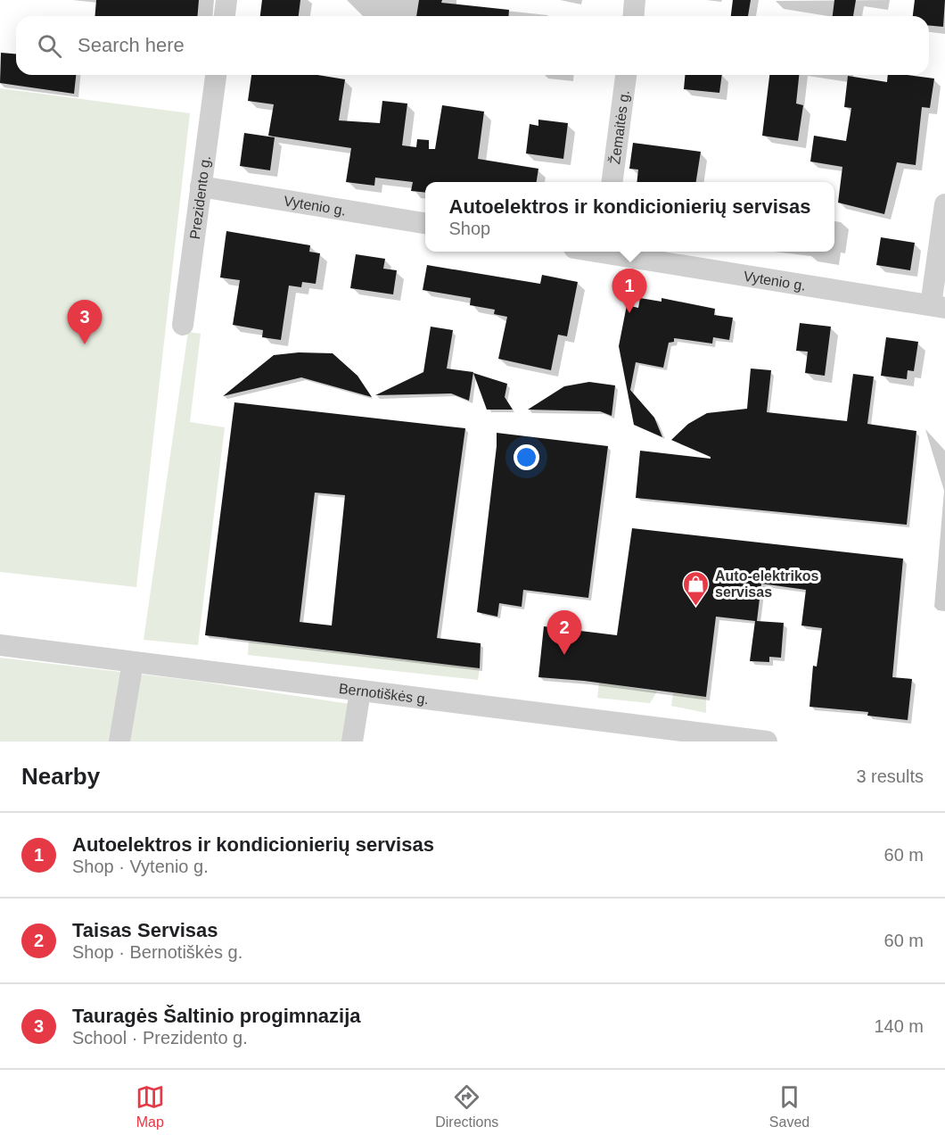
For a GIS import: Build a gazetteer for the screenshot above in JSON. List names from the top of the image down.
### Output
{
  "streets": {
    "street": [
      "Žemaitės g.",
      "Prezidento g.",
      "Vytenio g.",
      "Bernotiškės g."
    ]
  },
  "crossings": [
    ["Prezidento g.", "Vytenio g."]
  ],
  "places": {
    "shop": ["Auto-elektrikos servisas"]
  },
  "page": {
    "search": "Search here",
    "popup": ["Autoelektros ir kondicionierių servisas", "Shop"],
    "pins": ["1", "3", "2"],
    "heading": ["Nearby", "3 results"],
    "list": [
      {
        "mark": "1",
        "name": "Autoelektros ir kondicionierių servisas",
        "note": "Shop · Vytenio g.",
        "value": "60 m"
      },
      {
        "mark": "2",
        "name": "Taisas Servisas",
        "note": "Shop · Bernotiškės g.",
        "value": "60 m"
      },
      {
        "mark": "3",
        "name": "Tauragės Šaltinio progimnazija",
        "note": "School · Prezidento g.",
        "value": "140 m"
      }
    ],
    "nav": ["Map", "Directions", "Saved"]
  }
}
